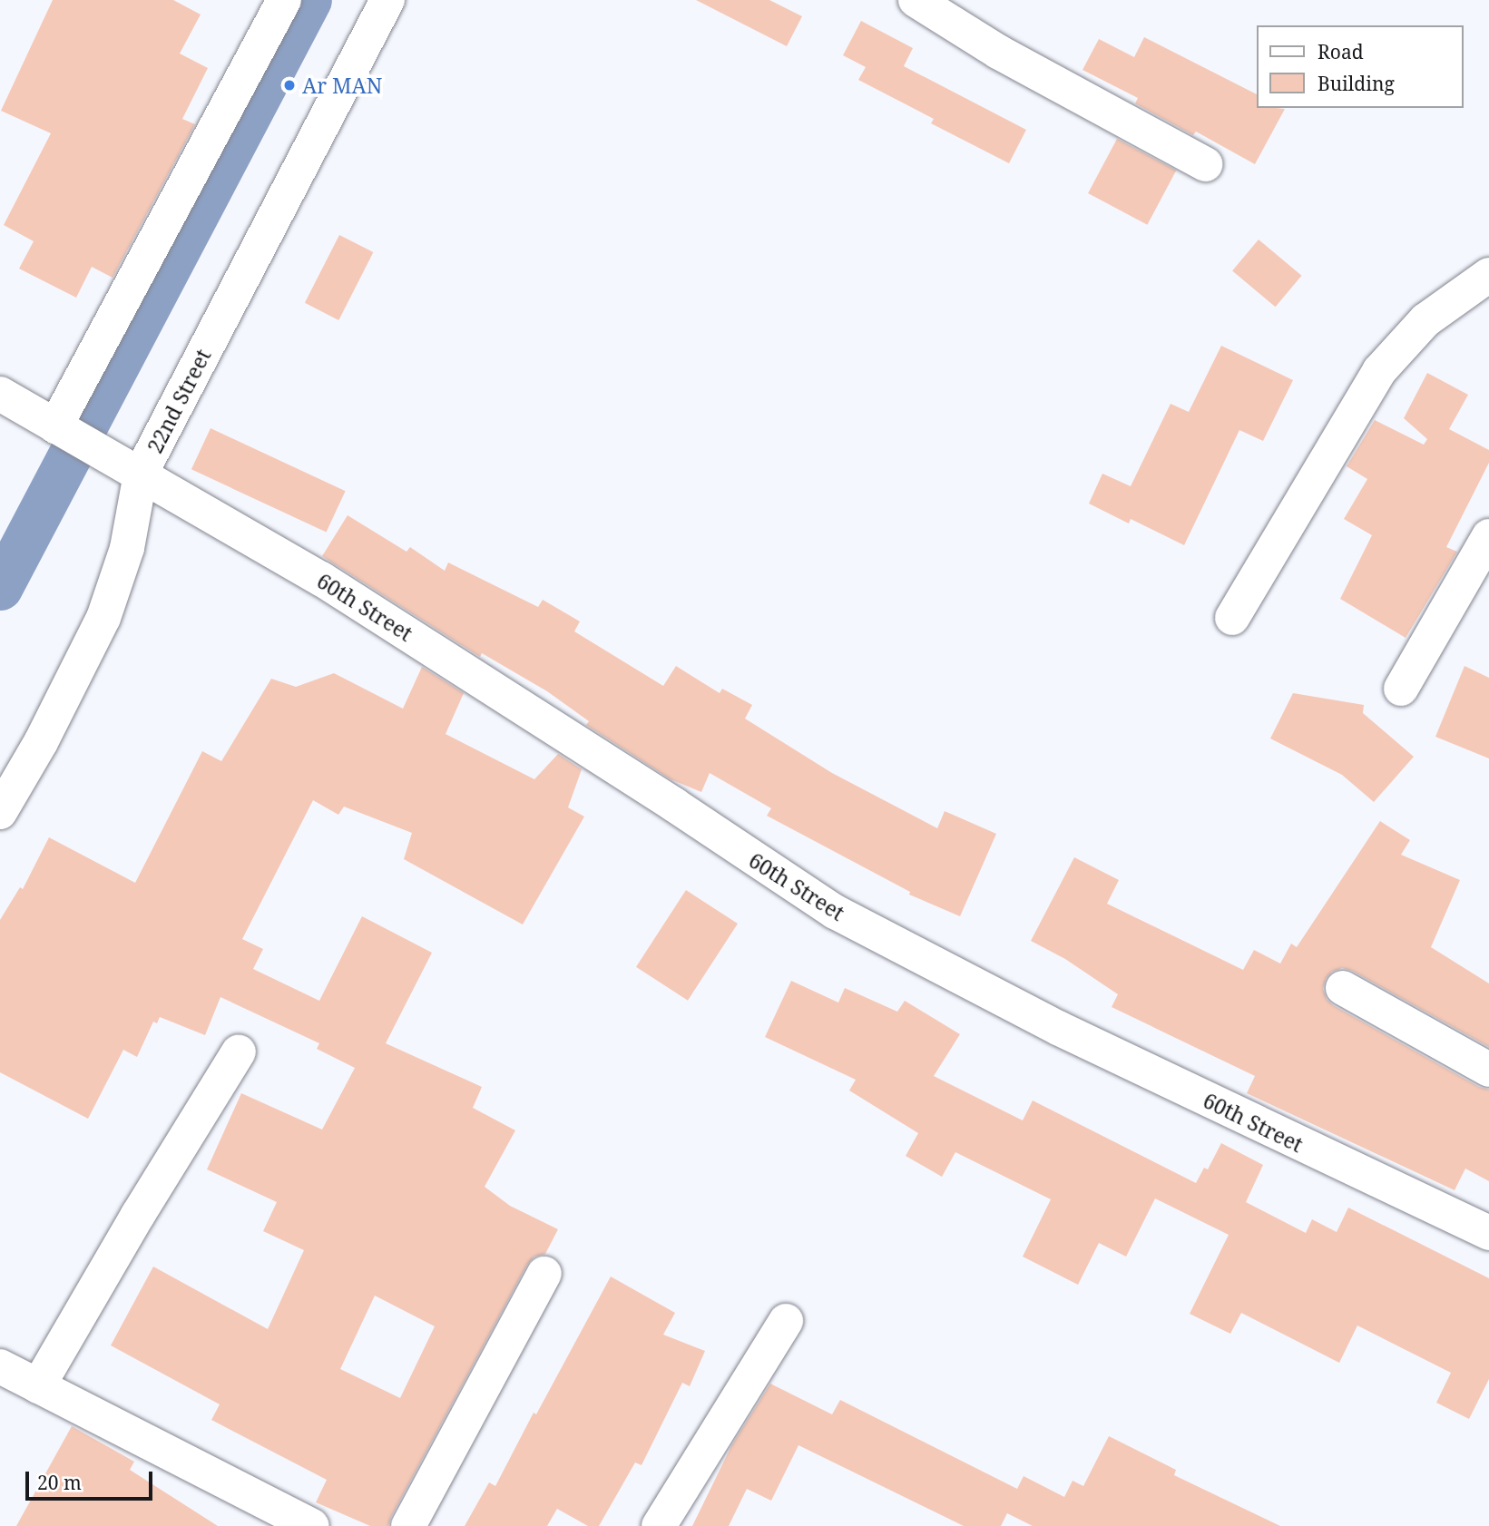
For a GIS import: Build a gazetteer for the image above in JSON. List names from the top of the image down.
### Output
{
  "streets": {
    "street": ["22nd Street", "60th Street"]
  },
  "crossings": [
    ["22nd Street", "60th Street"]
  ],
  "places": ["Ar MAN"],
  "legend": ["Road", "Building"],
  "scale_bar": "20 m"
}
